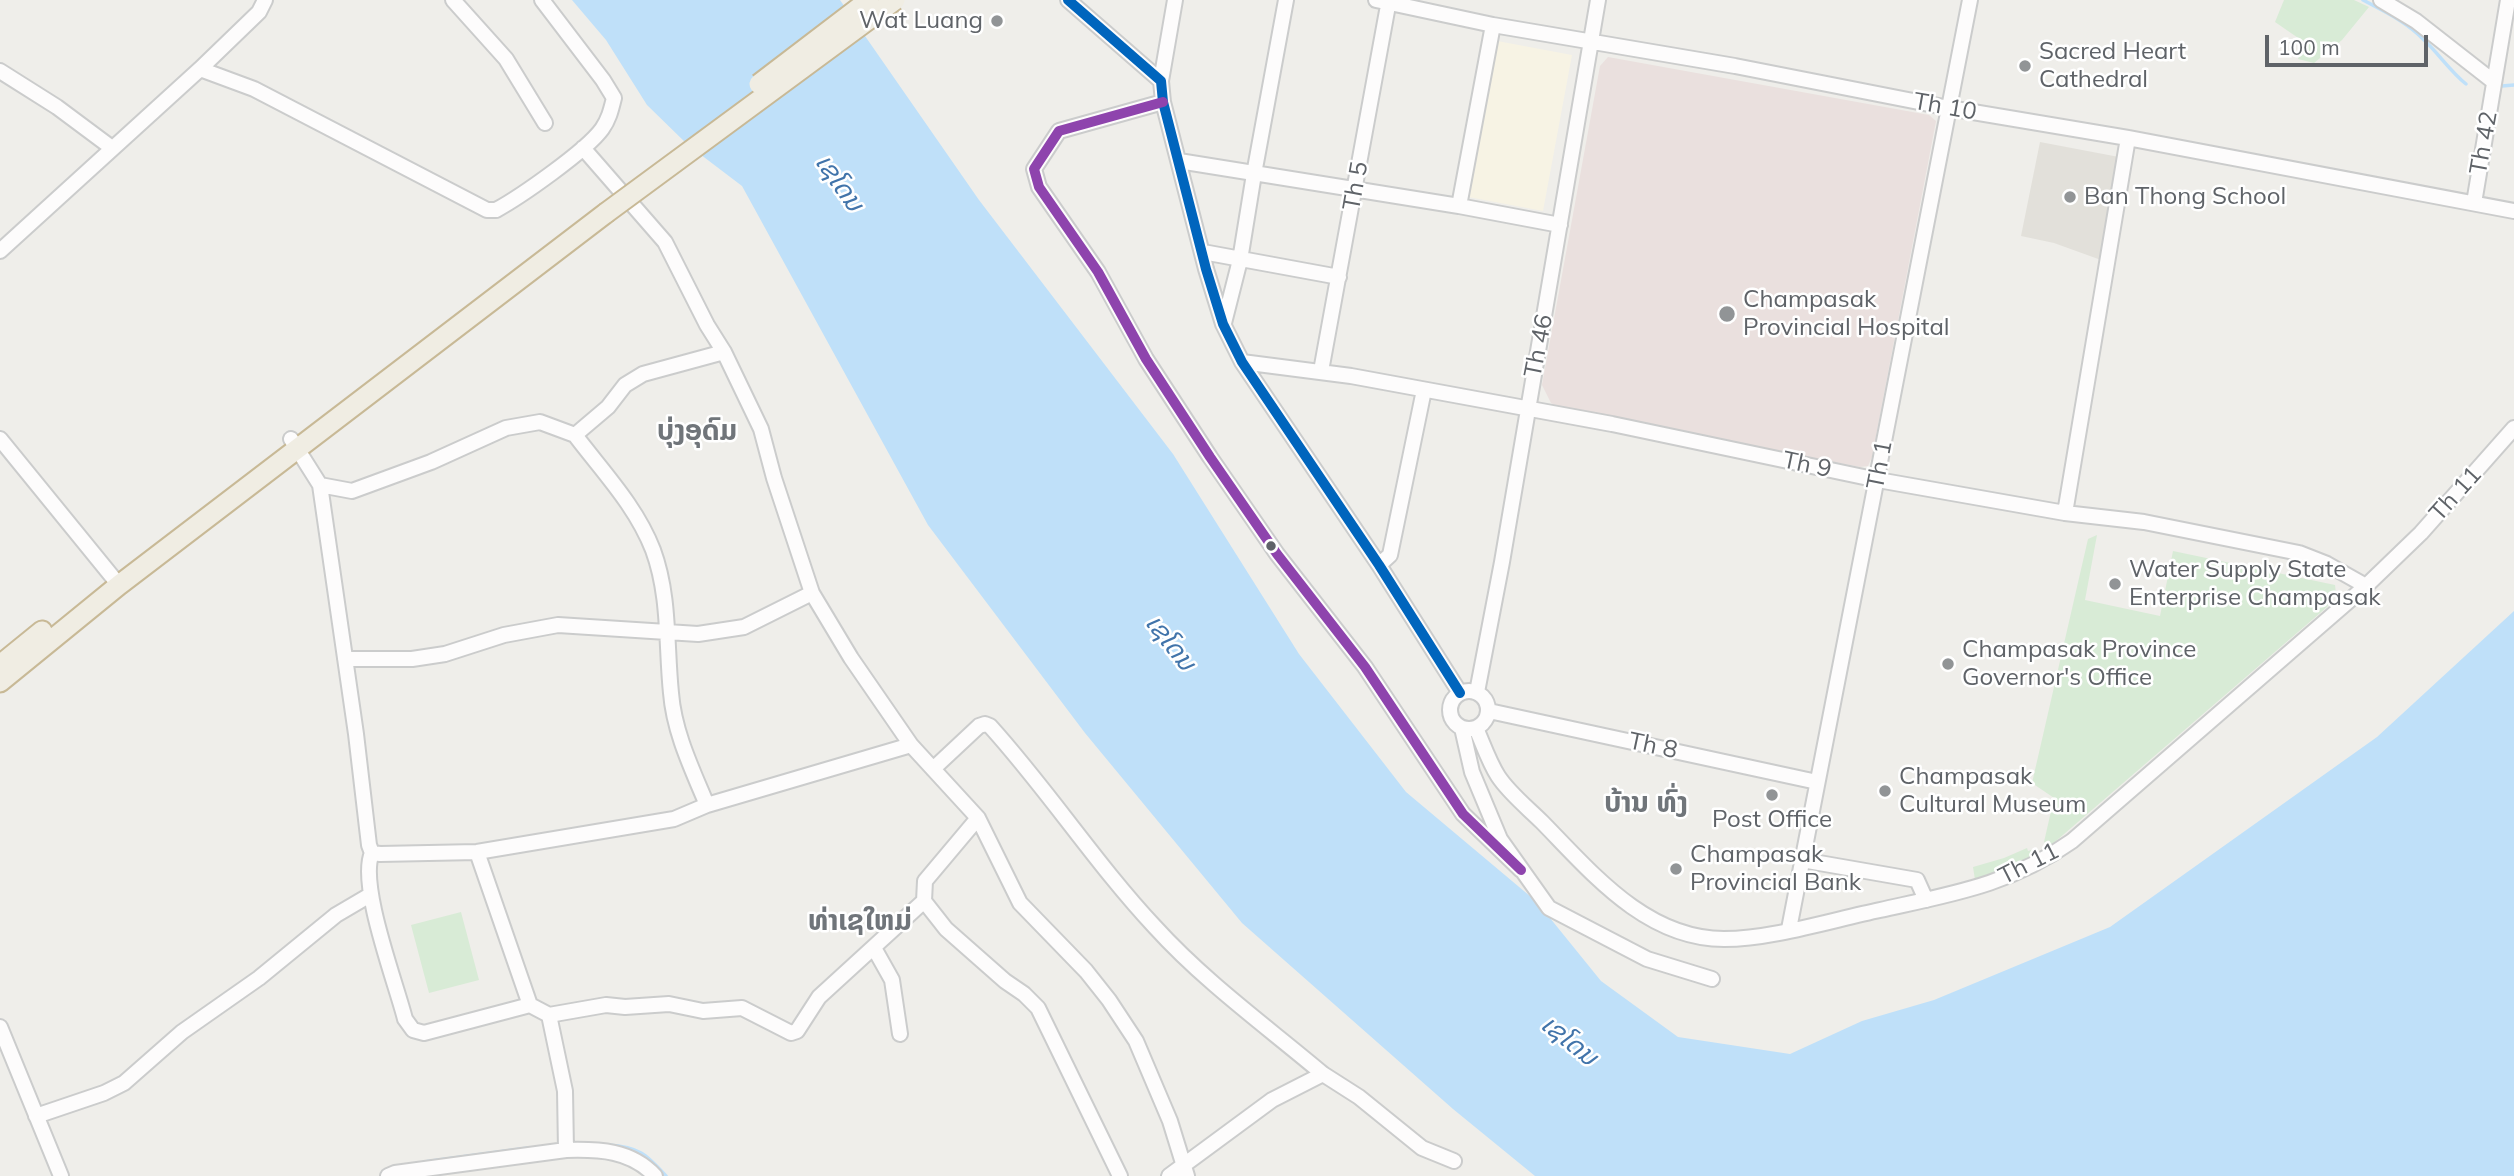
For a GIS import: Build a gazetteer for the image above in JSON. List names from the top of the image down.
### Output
{
  "streets": {
    "street": [
      "Th 10",
      "Th 42",
      "Th 5",
      "Th 46",
      "Th 9",
      "Th 1",
      "Th 11",
      "Th 8"
    ]
  },
  "crossings": [
    ["Th 10", "Th 42"],
    ["Th 10", "Th 5"],
    ["Th 10", "Th 46"],
    ["Th 10", "Th 1"],
    ["Th 5", "Th 9"],
    ["Th 46", "Th 9"],
    ["Th 46", "Th 11"],
    ["Th 46", "Th 8"],
    ["Th 9", "Th 1"],
    ["Th 9", "Th 11"],
    ["Th 1", "Th 11"],
    ["Th 1", "Th 8"],
    ["Th 11", "Th 8"]
  ],
  "districts": ["ບຸ່ງອຸດົມ", "ບ້ານ ທົ່ງ", "ທ່າເຊໃຫມ່"],
  "water": ["ເຊໂດນ"],
  "places": [
    "Wat Luang",
    "Sacred Heart Cathedral",
    "Ban Thong School",
    "Champasak Provincial Hospital",
    "Water Supply State Enterprise Champasak",
    "Champasak Province Governor's Office",
    "Champasak Cultural Museum",
    "Post Office",
    "Champasak Provincial Bank"
  ],
  "scale_bar": "100 m"
}
